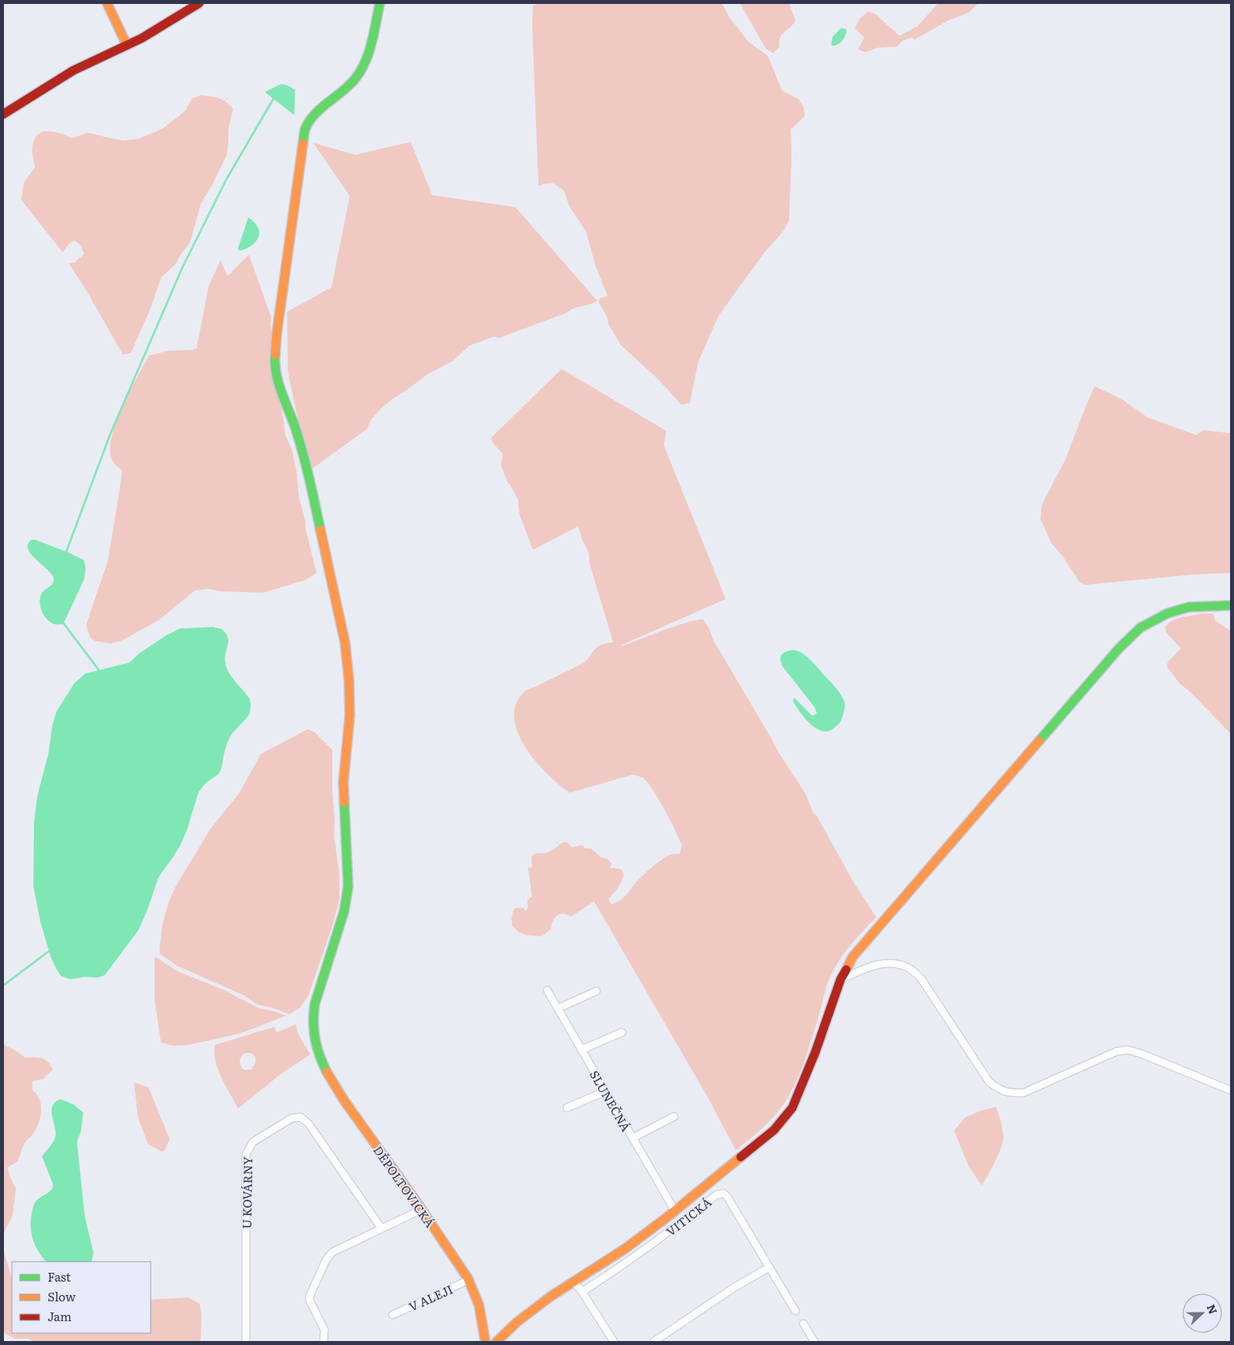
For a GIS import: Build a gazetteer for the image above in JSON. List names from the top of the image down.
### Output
{
  "streets": {
    "street": [
      "SLUNEČNÁ",
      "DĚPOLTOVICKÁ",
      "U KOVÁRNY",
      "VITICKÁ",
      "V ALEJI"
    ]
  },
  "crossings": [
    ["DĚPOLTOVICKÁ", "V ALEJI"]
  ],
  "legend": ["Fast", "Slow", "Jam"],
  "north": "right"
}
